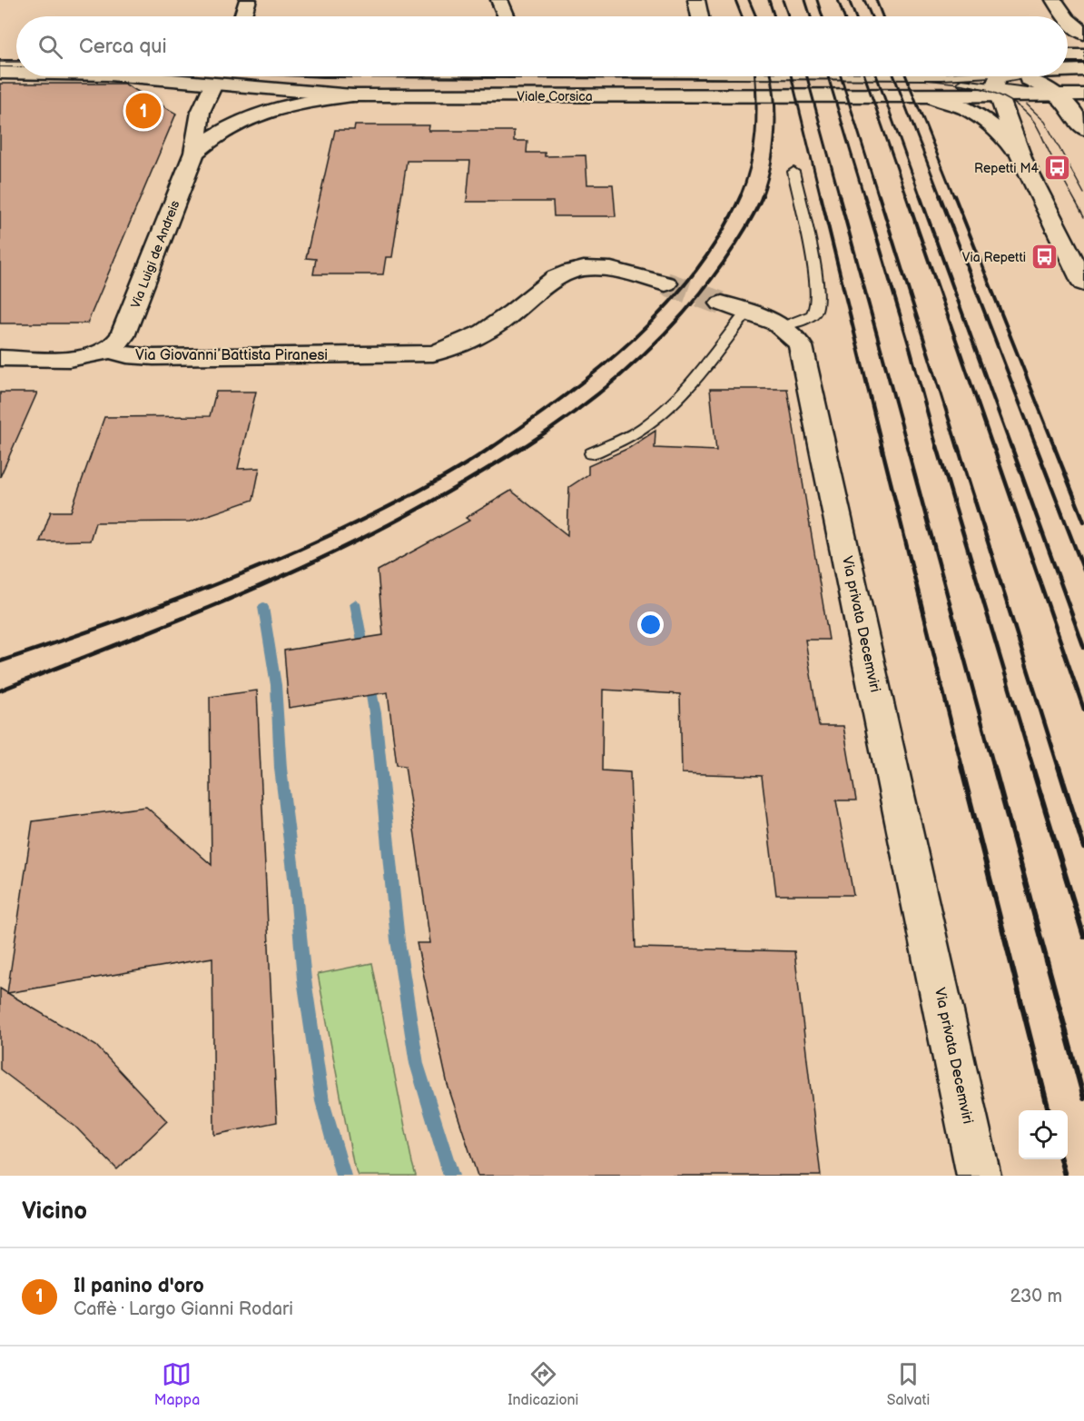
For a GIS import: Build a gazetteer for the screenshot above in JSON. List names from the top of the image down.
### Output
{
  "streets": {
    "street": [
      "Viale Corsica",
      "Via Luigi de Andreis",
      "Via Giovanni Battista Piranesi",
      "Via privata Decemviri"
    ]
  },
  "crossings": [
    ["Viale Corsica", "Via Luigi de Andreis"],
    ["Via Luigi de Andreis", "Via Giovanni Battista Piranesi"]
  ],
  "places": {
    "bus stop": ["Repetti M4", "Via Repetti"]
  },
  "page": {
    "search": "Cerca qui",
    "pins": "1",
    "heading": "Vicino",
    "list": [
      {
        "mark": "1",
        "name": "Il panino d'oro",
        "note": "Caffè · Largo Gianni Rodari",
        "value": "230 m"
      }
    ],
    "nav": ["Mappa", "Indicazioni", "Salvati"]
  }
}
